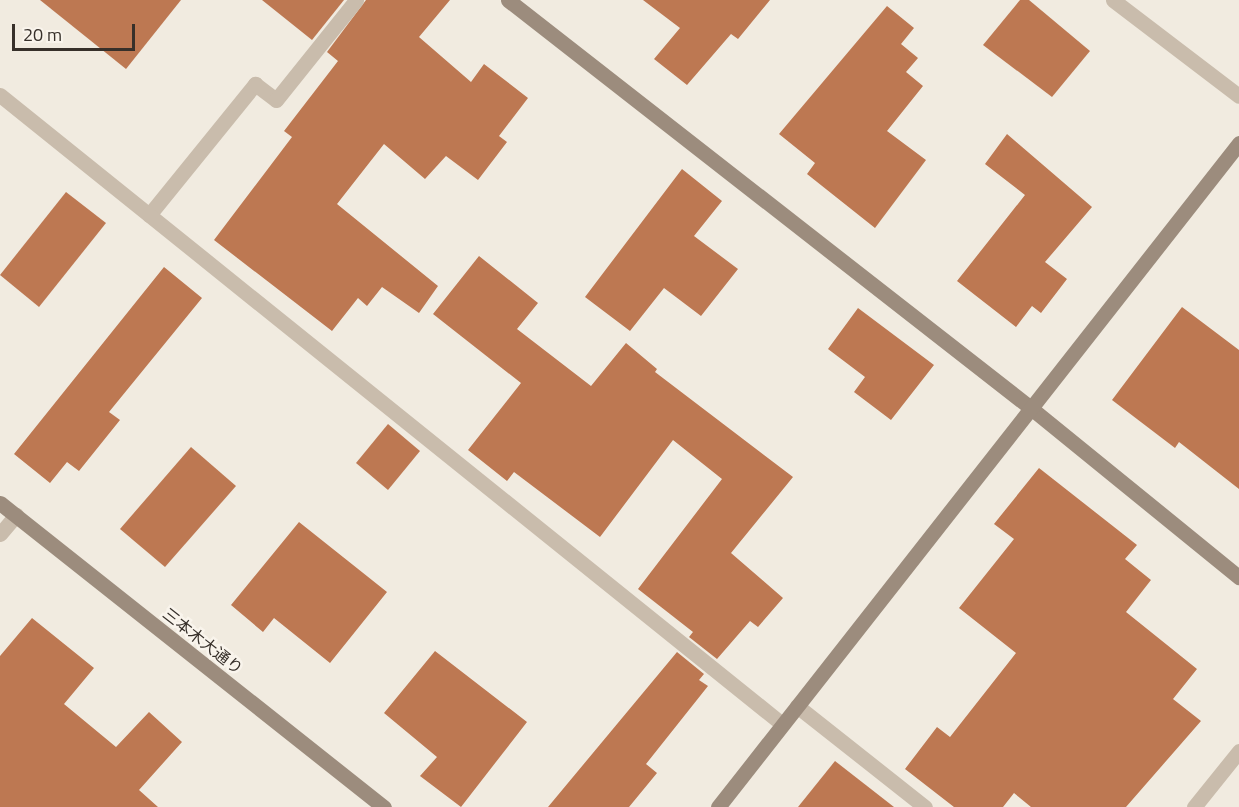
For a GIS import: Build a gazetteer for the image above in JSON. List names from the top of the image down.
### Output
{
  "streets": {
    "street": ["三本木大通り"]
  },
  "scale_bar": "20 m"
}
